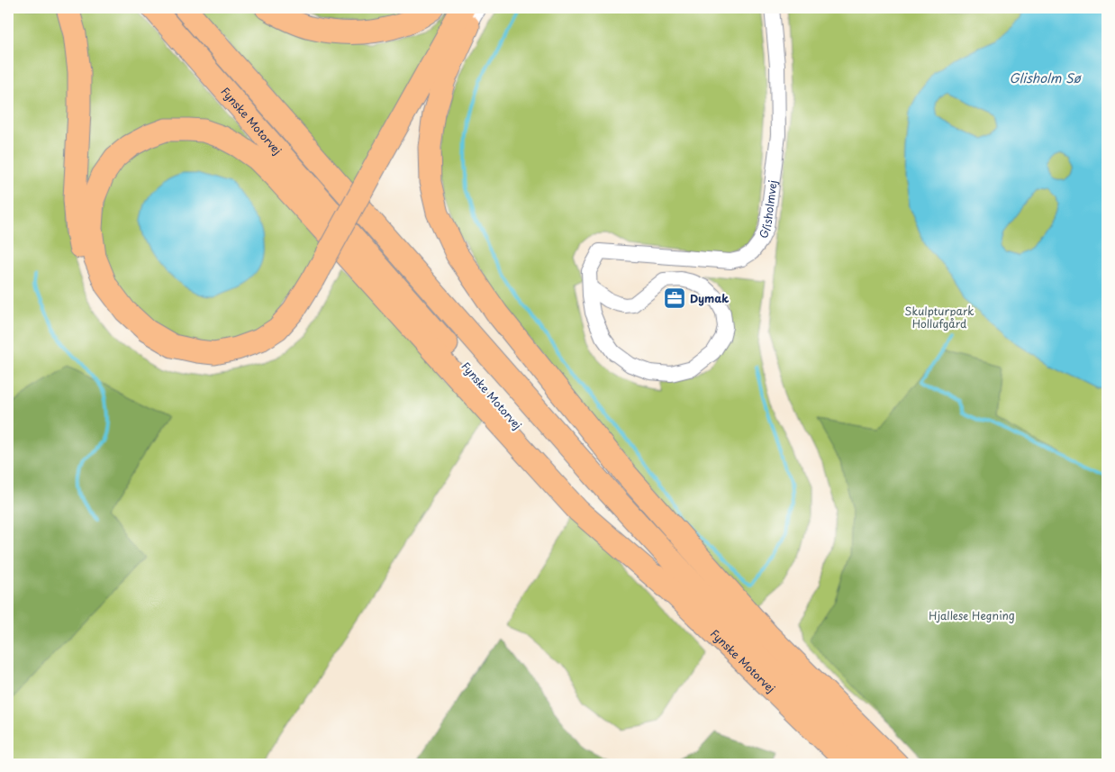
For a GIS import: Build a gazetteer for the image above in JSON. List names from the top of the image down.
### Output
{
  "streets": {
    "highway": ["Fynske Motorvej"],
    "street": ["Glisholmvej"]
  },
  "water": ["Glisholm Sø"],
  "parks": ["Skulpturpark Hollufgård", "Hjallese Hegning"],
  "places": {
    "office": ["Dymak"]
  }
}
